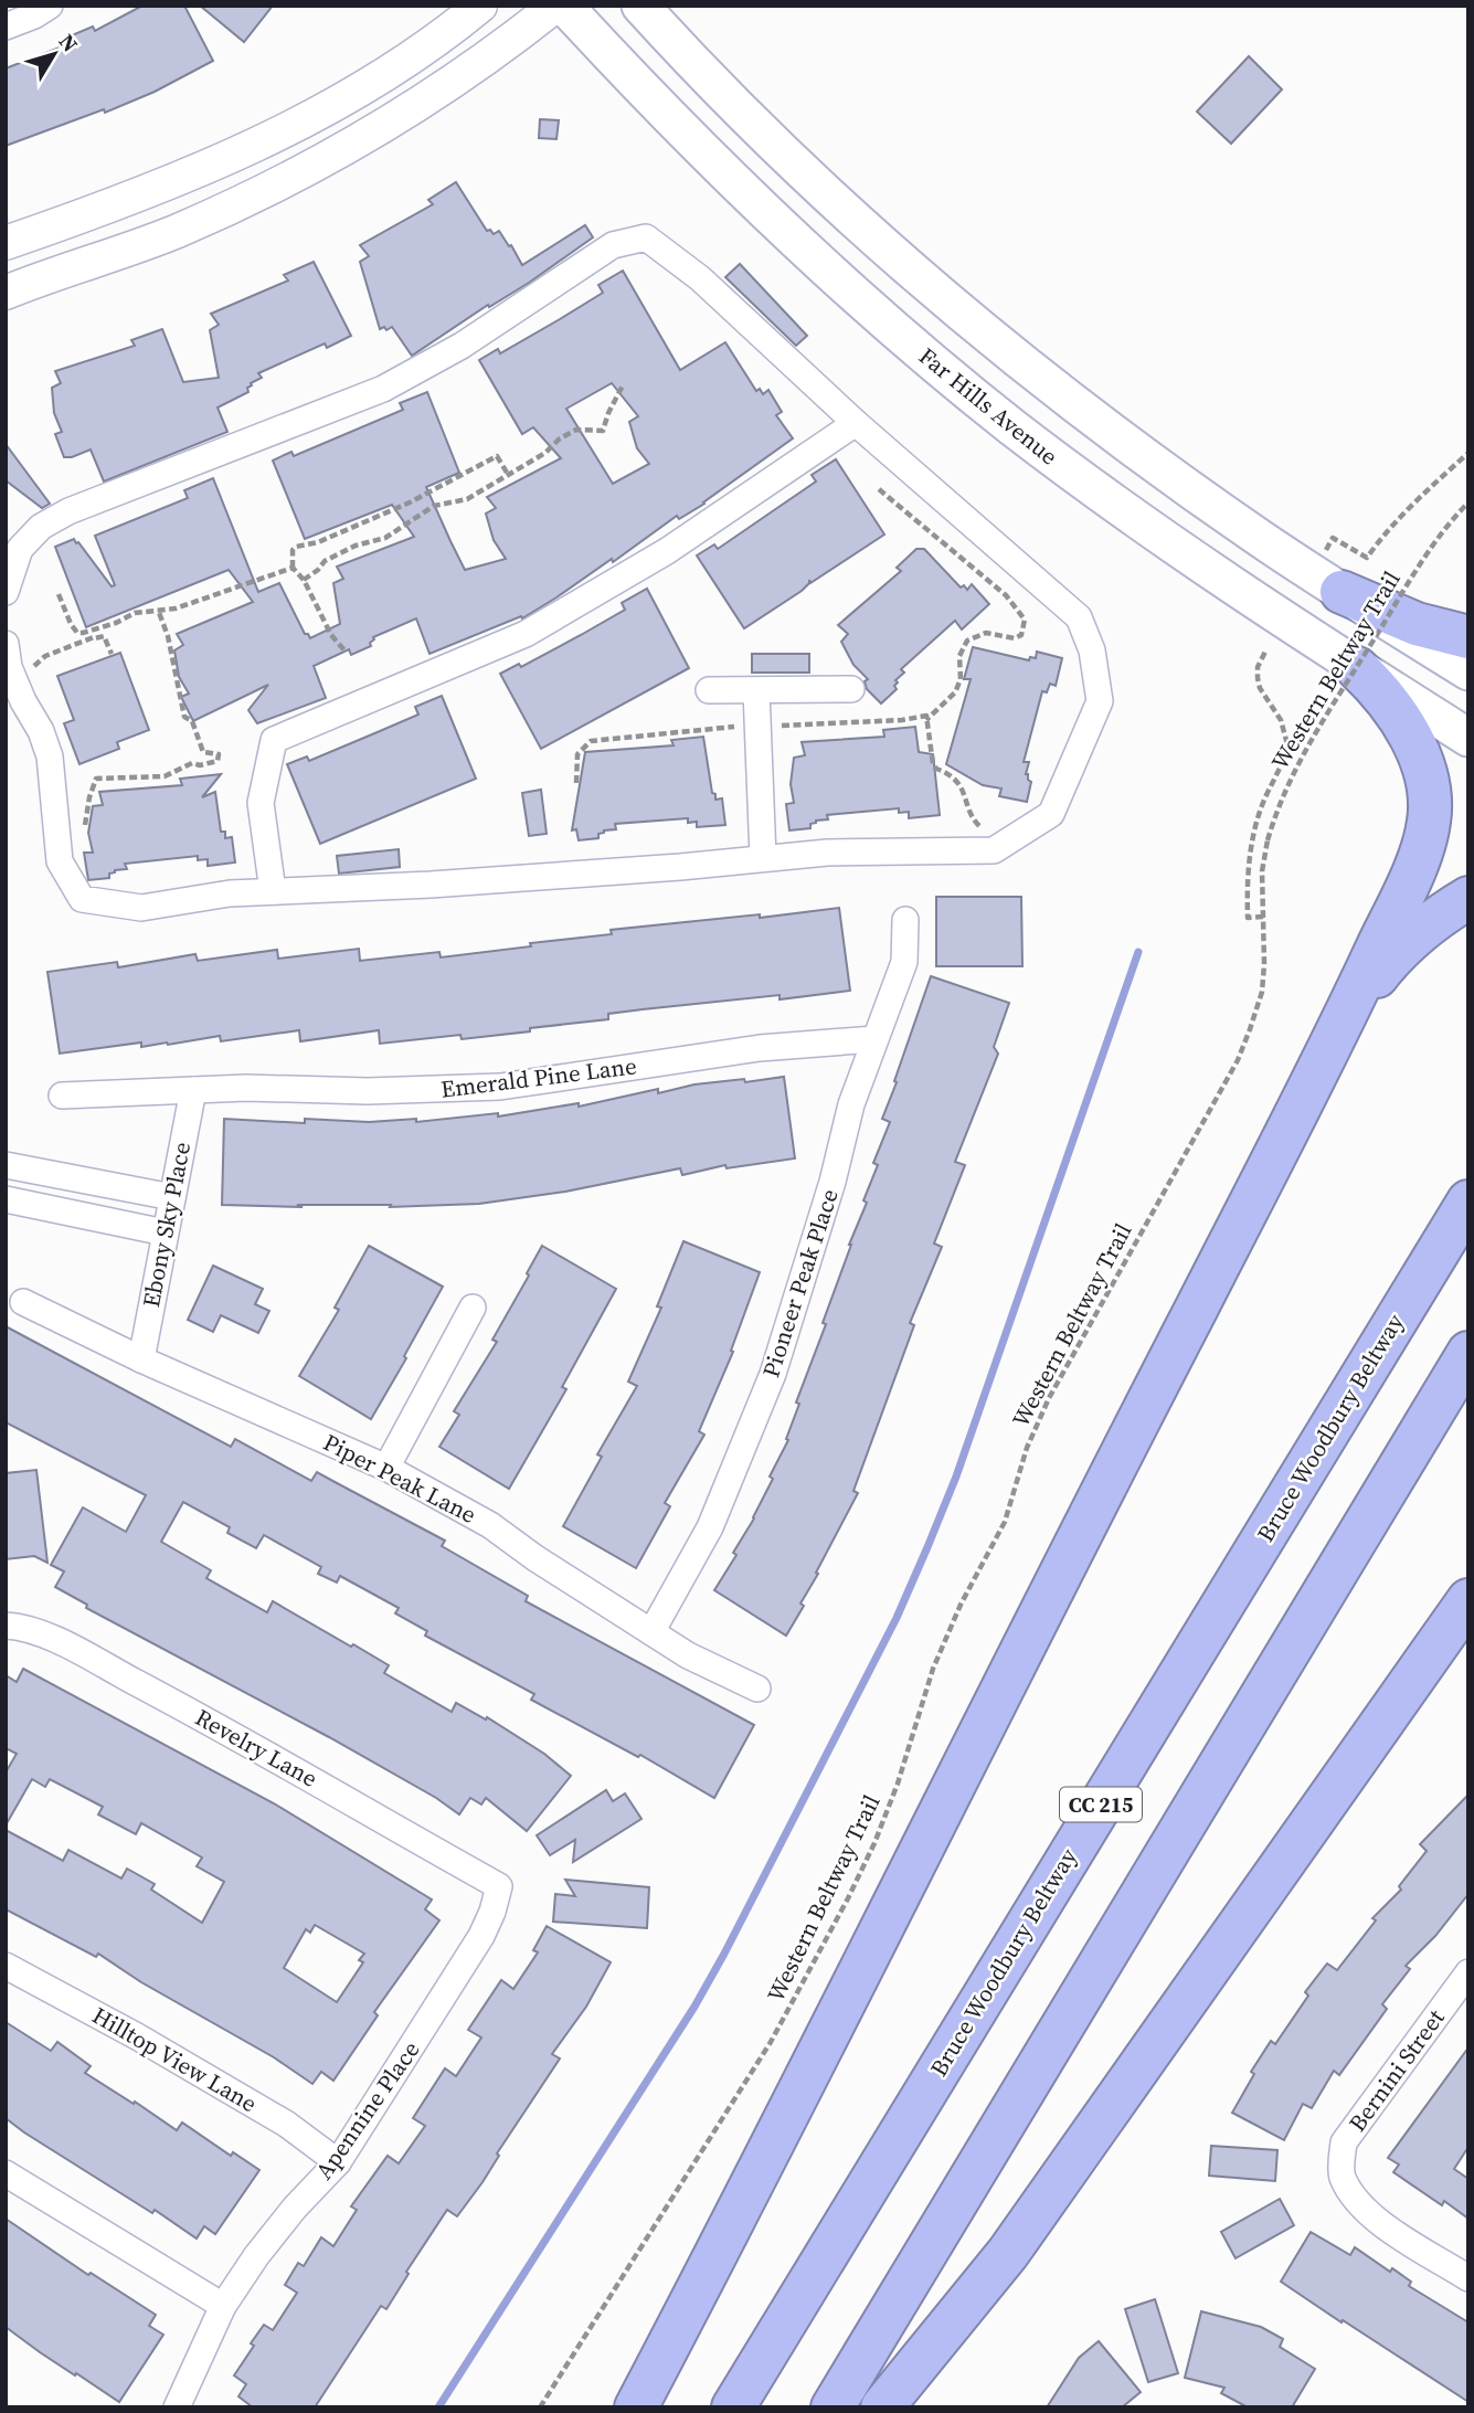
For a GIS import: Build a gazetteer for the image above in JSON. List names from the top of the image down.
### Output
{
  "streets": {
    "highway": ["Bruce Woodbury Beltway", "CC 215"],
    "main road": ["Far Hills Avenue"],
    "street": [
      "Emerald Pine Lane",
      "Ebony Sky Place",
      "Pioneer Peak Place",
      "Piper Peak Lane",
      "Revelry Lane",
      "Hilltop View Lane",
      "Bernini Street",
      "Apennine Place"
    ],
    "path": ["Western Beltway Trail"]
  },
  "crossings": [
    ["Emerald Pine Lane", "Ebony Sky Place"],
    ["Emerald Pine Lane", "Pioneer Peak Place"],
    ["Ebony Sky Place", "Piper Peak Lane"],
    ["Pioneer Peak Place", "Piper Peak Lane"],
    ["Revelry Lane", "Apennine Place"],
    ["Hilltop View Lane", "Apennine Place"]
  ],
  "north": "top right"
}
